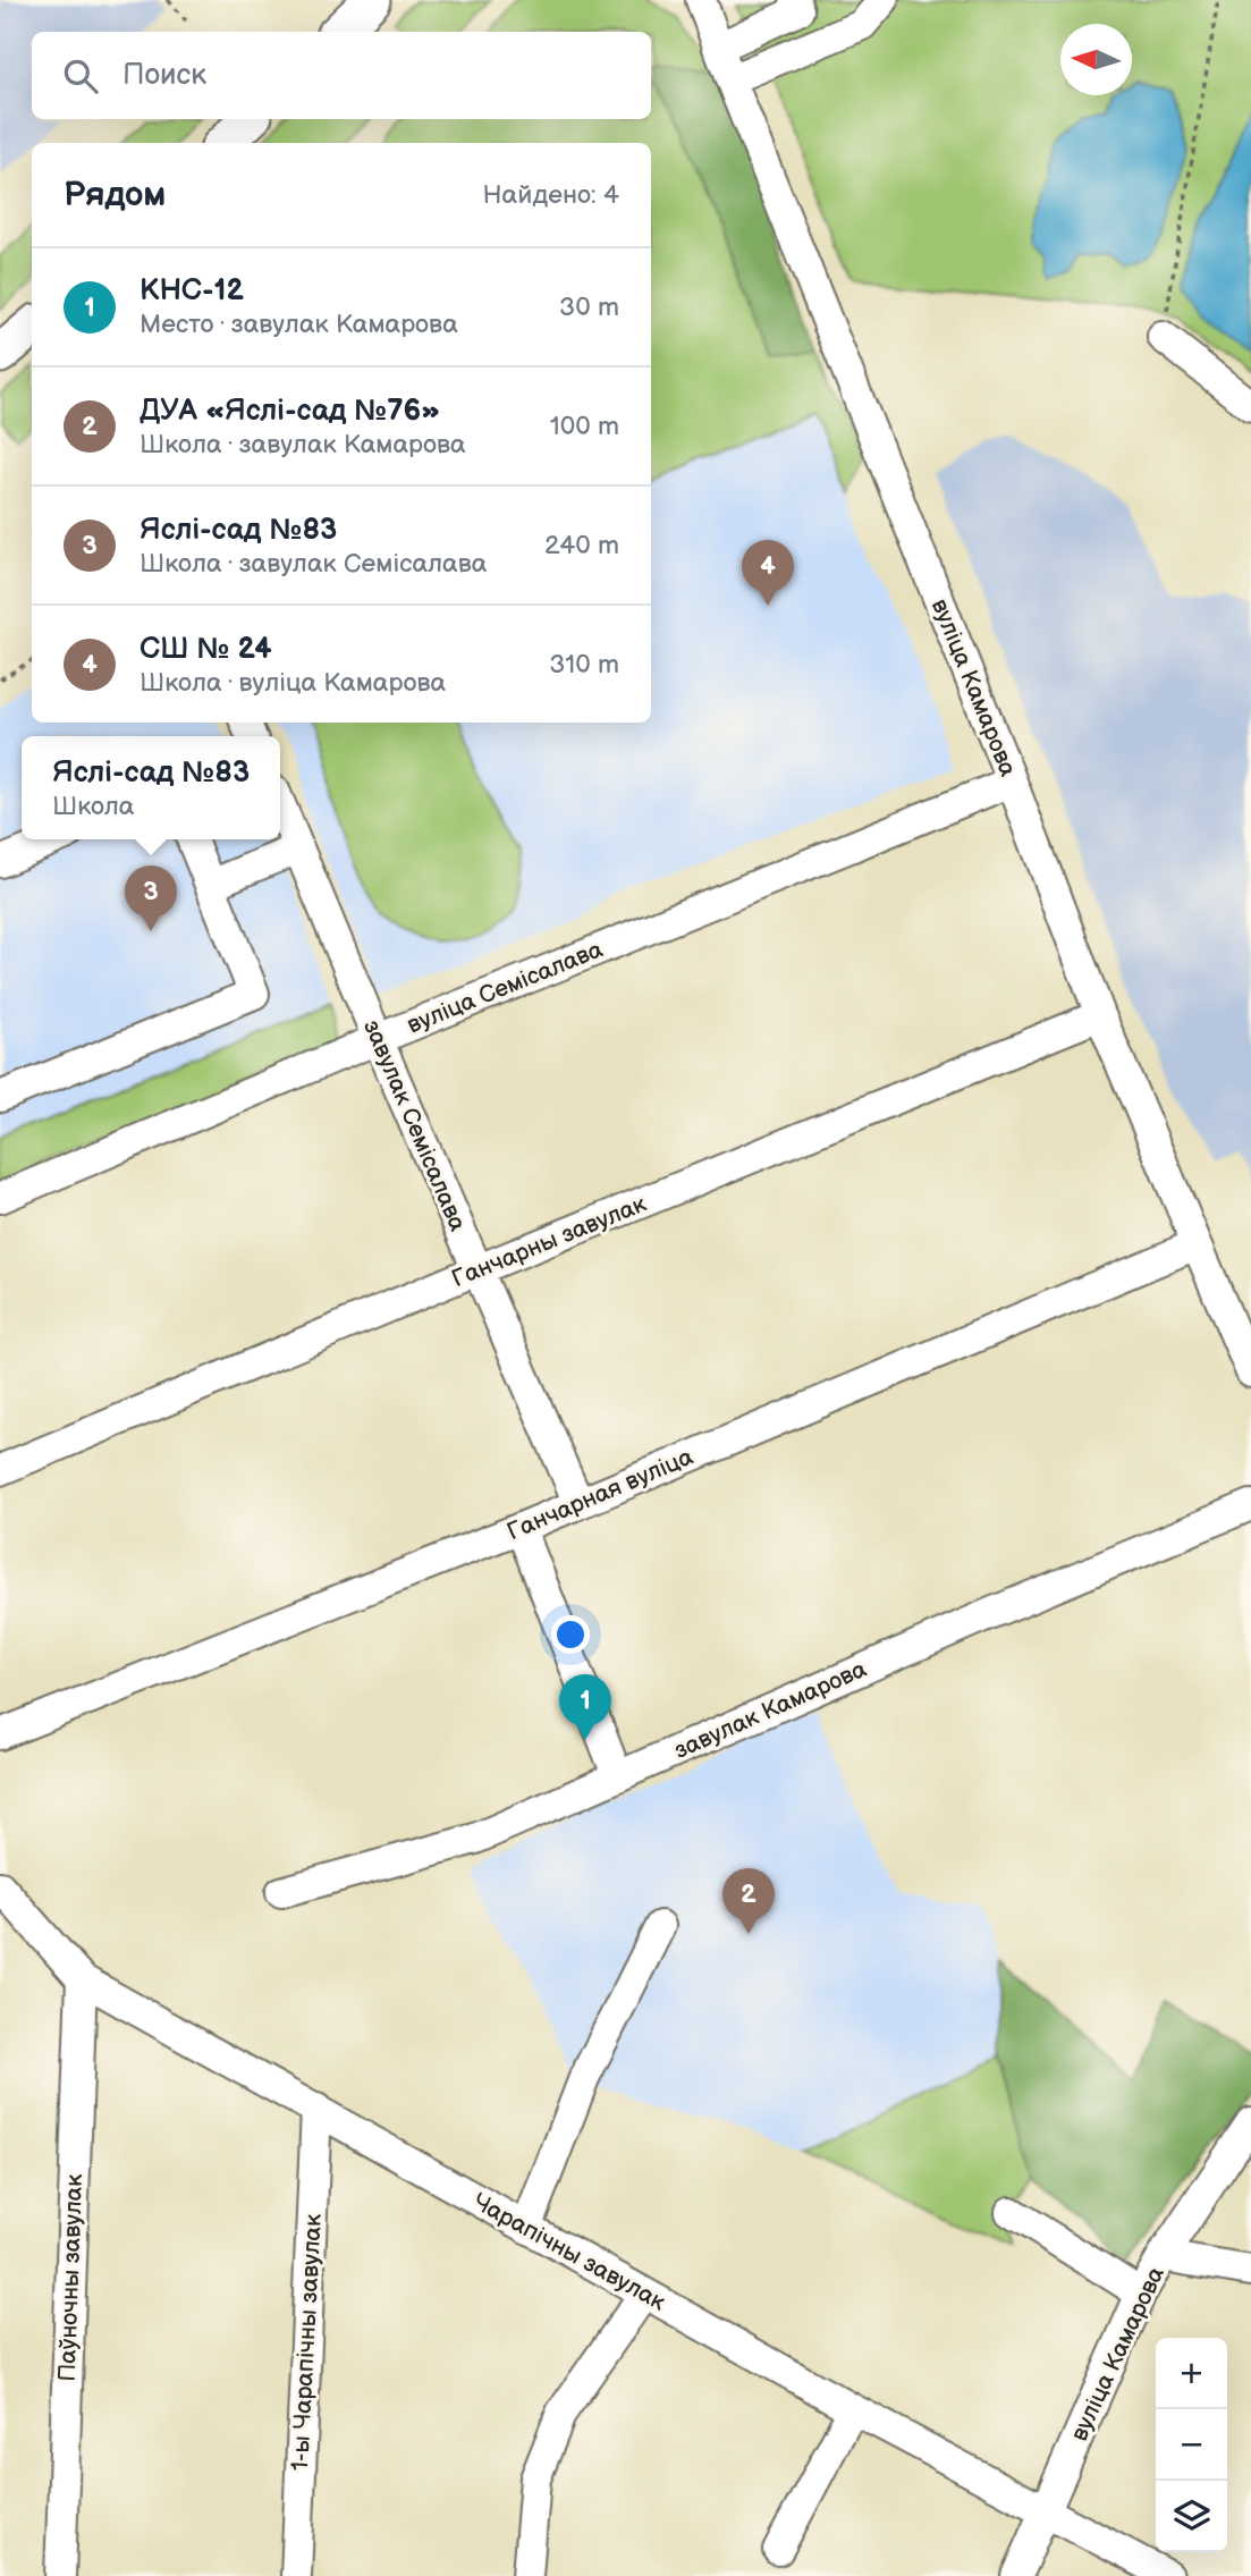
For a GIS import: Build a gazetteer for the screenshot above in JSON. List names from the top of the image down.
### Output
{
  "streets": {
    "street": [
      "вуліца Камарова",
      "вуліца Семісалава",
      "завулак Семісалава",
      "Ганчарны завулак",
      "Ганчарная вуліца",
      "завулак Камарова",
      "Чарапічны завулак",
      "Паўночны завулак",
      "1-ы Чарапічны завулак"
    ]
  },
  "crossings": [
    ["вуліца Камарова", "вуліца Семісалава"],
    ["вуліца Камарова", "Ганчарны завулак"],
    ["вуліца Камарова", "Ганчарная вуліца"],
    ["вуліца Камарова", "Чарапічны завулак"],
    ["вуліца Семісалава", "завулак Семісалава"],
    ["завулак Семісалава", "Ганчарны завулак"],
    ["завулак Семісалава", "Ганчарная вуліца"],
    ["Чарапічны завулак", "Паўночны завулак"],
    ["Чарапічны завулак", "1-ы Чарапічны завулак"]
  ],
  "north": "left",
  "page": {
    "search": "Поиск",
    "heading": ["Рядом", "Найдено: 4"],
    "list": [
      {
        "mark": "1",
        "name": "КНС-12",
        "note": "Место · завулак Камарова",
        "value": "30 m"
      },
      {
        "mark": "2",
        "name": "ДУА «Яслі-сад №76»",
        "note": "Школа · завулак Камарова",
        "value": "100 m"
      },
      {
        "mark": "3",
        "name": "Яслі-сад №83",
        "note": "Школа · завулак Семісалава",
        "value": "240 m"
      },
      {
        "mark": "4",
        "name": "СШ № 24",
        "note": "Школа · вуліца Камарова",
        "value": "310 m"
      }
    ],
    "pins": [
      "4",
      "3",
      "1",
      "2"
    ],
    "popup": ["Яслі-сад №83", "Школа"],
    "map_buttons": ["+", "−"]
  }
}
